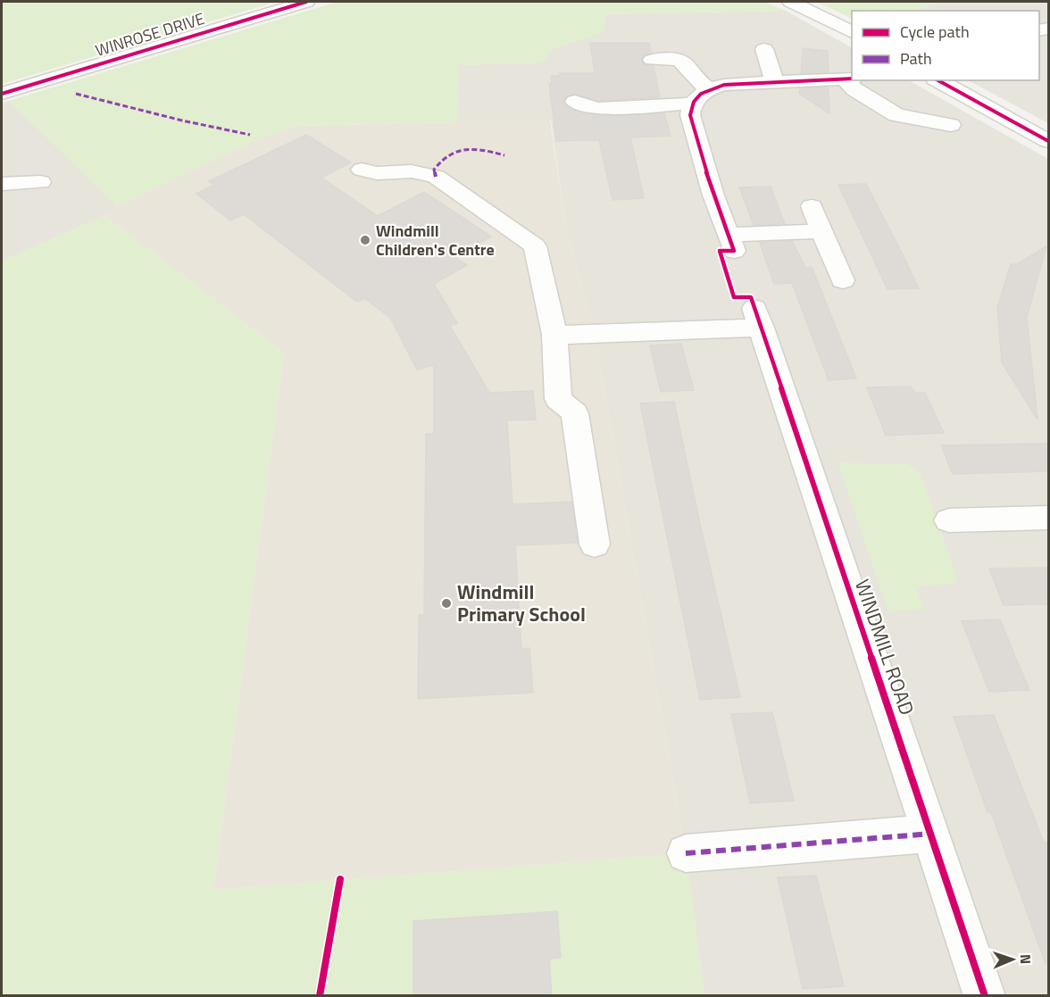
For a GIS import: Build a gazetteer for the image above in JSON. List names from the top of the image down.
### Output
{
  "streets": {
    "street": ["WINROSE DRIVE", "WINDMILL ROAD"]
  },
  "places": ["Windmill Children's Centre", "Windmill Primary School"],
  "legend": ["Cycle path", "Path"],
  "north": "right"
}
